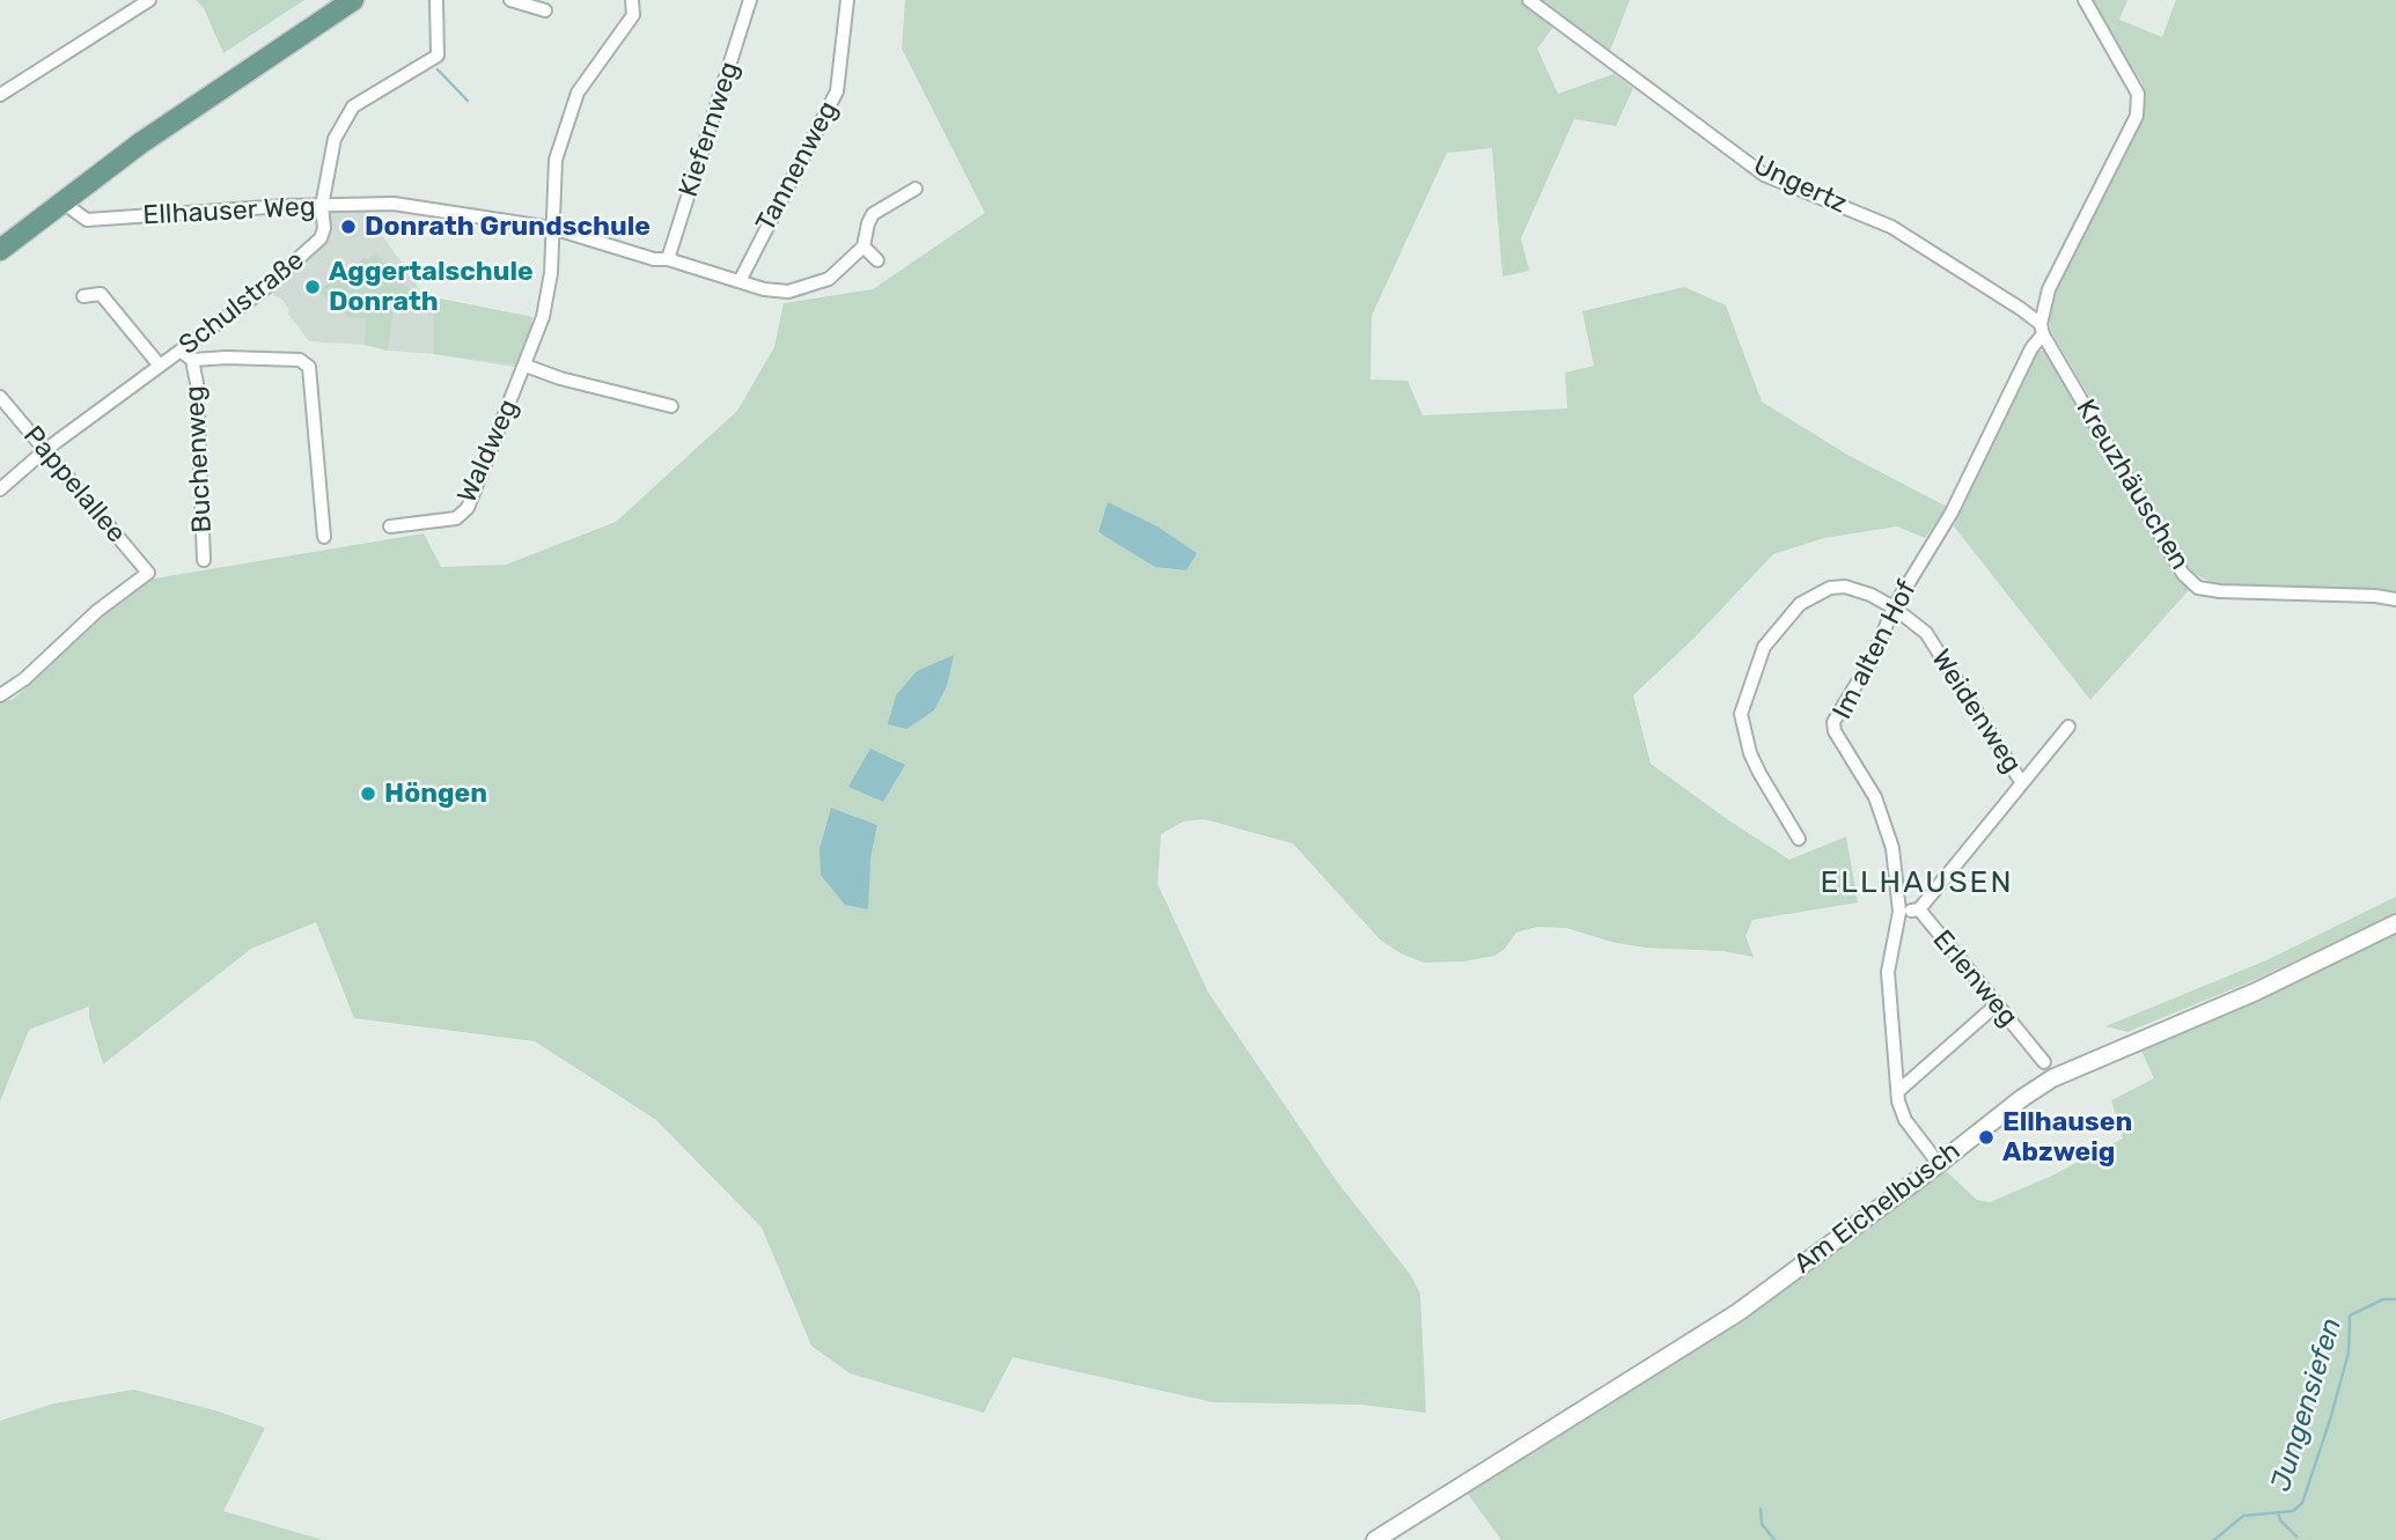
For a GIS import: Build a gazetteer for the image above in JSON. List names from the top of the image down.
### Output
{
  "streets": {
    "street": [
      "Kiefernweg",
      "Tannenweg",
      "Ungertz",
      "Ellhauser Weg",
      "Schulstraße",
      "Waldweg",
      "Buchenweg",
      "Pappelallee",
      "Kreuzhäuschen",
      "Im alten Hof",
      "Weidenweg",
      "Erlenweg",
      "Am Eichelbusch"
    ]
  },
  "crossings": [
    ["Kiefernweg", "Ellhauser Weg"],
    ["Tannenweg", "Ellhauser Weg"],
    ["Ungertz", "Kreuzhäuschen"],
    ["Ungertz", "Im alten Hof"],
    ["Ellhauser Weg", "Schulstraße"],
    ["Ellhauser Weg", "Waldweg"],
    ["Schulstraße", "Pappelallee"],
    ["Kreuzhäuschen", "Im alten Hof"],
    ["Im alten Hof", "Weidenweg"],
    ["Im alten Hof", "Erlenweg"],
    ["Im alten Hof", "Am Eichelbusch"]
  ],
  "districts": ["ELLHAUSEN"],
  "water": ["Jungensiefen"],
  "places": [
    "Donrath Grundschule",
    "Aggertalschule Donrath",
    "Höngen",
    "Ellhausen Abzweig"
  ]
}
